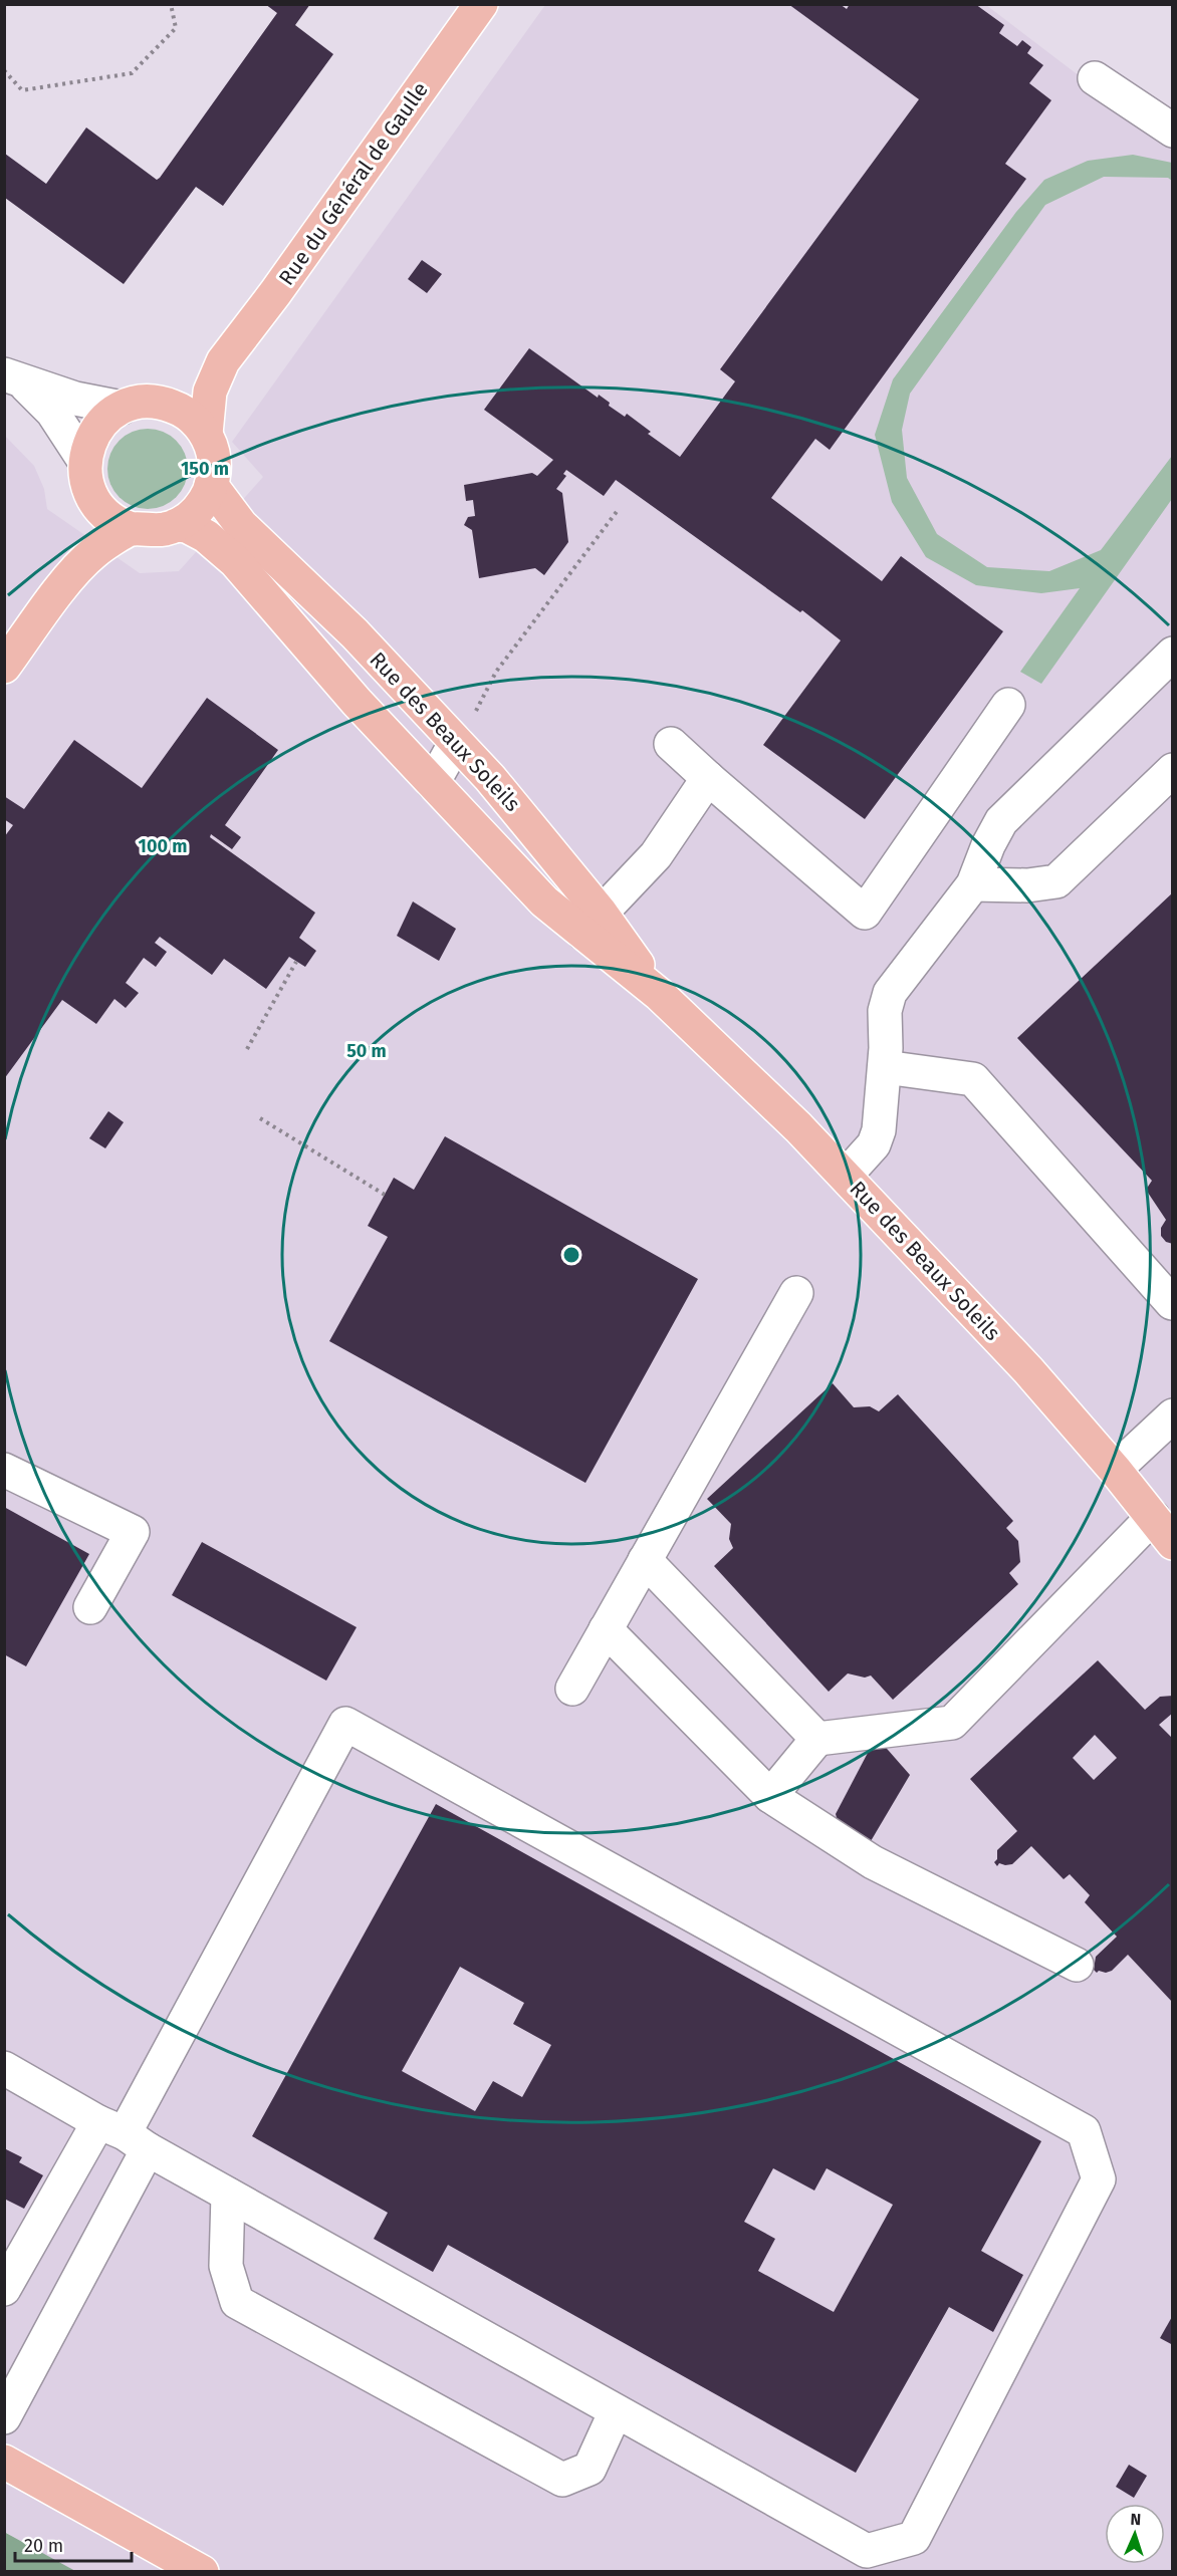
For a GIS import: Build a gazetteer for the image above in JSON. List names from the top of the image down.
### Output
{
  "streets": {
    "main road": ["Rue du Général de Gaulle", "Rue des Beaux Soleils"]
  },
  "scale_bar": "20 m",
  "north": "top",
  "rings": ["150 m", "100 m", "50 m"]
}
